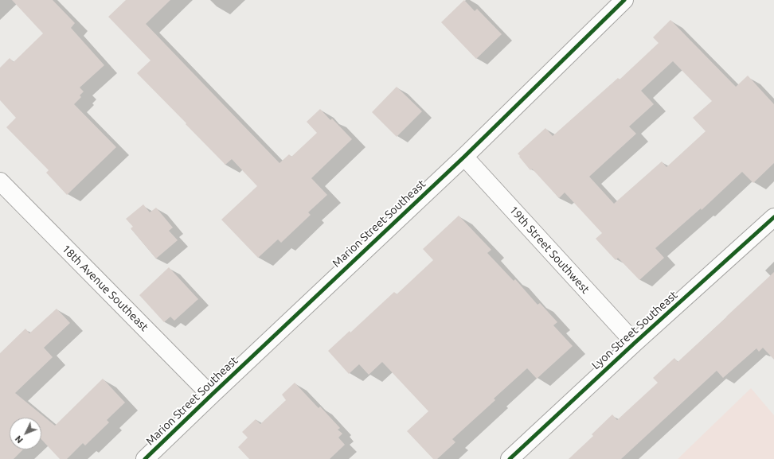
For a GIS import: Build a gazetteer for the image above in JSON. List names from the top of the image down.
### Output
{
  "streets": {
    "street": [
      "Marion Street Southeast",
      "19th Street Southwest",
      "18th Avenue Southeast",
      "Lyon Street Southeast"
    ]
  },
  "crossings": [
    ["Marion Street Southeast", "19th Street Southwest"],
    ["Marion Street Southeast", "18th Avenue Southeast"],
    ["19th Street Southwest", "Lyon Street Southeast"]
  ],
  "north": "bottom left"
}
